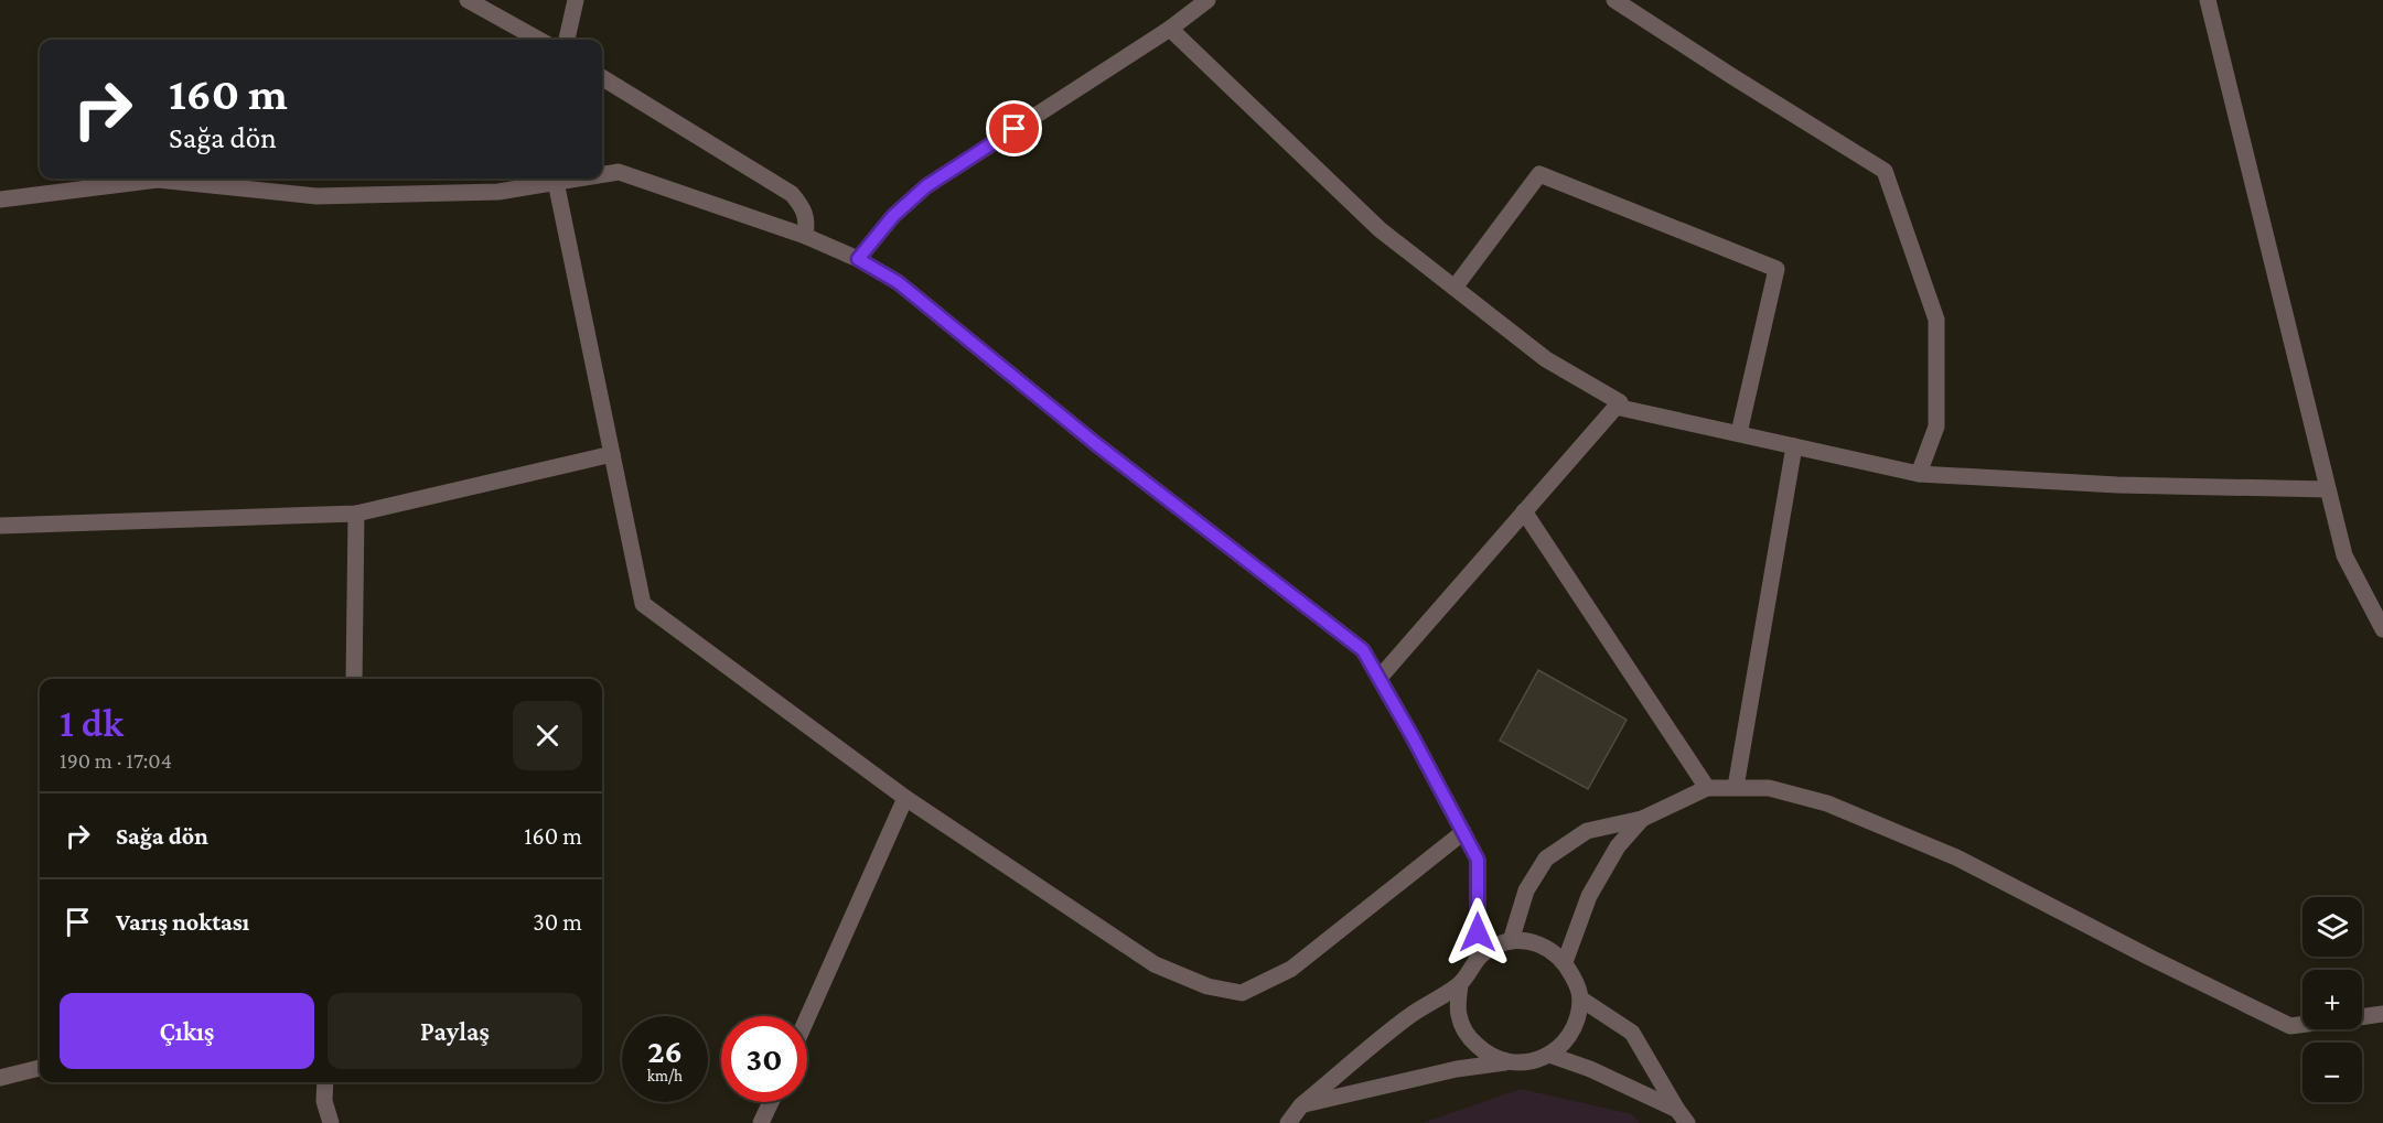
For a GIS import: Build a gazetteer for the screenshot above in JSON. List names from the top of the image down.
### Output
{
  "page": {
    "turn": ["160 m", "Sağa dön"],
    "heading": ["1 dk", "190 m · 17:04"],
    "list": [
      {
        "name": "Sağa dön",
        "value": "160 m"
      },
      {
        "name": "Varış noktası",
        "value": "30 m"
      }
    ],
    "map_buttons": ["+", "−"],
    "buttons": ["Çıkış", "Paylaş"],
    "speed": "26 km/h",
    "limit": "30"
  }
}
